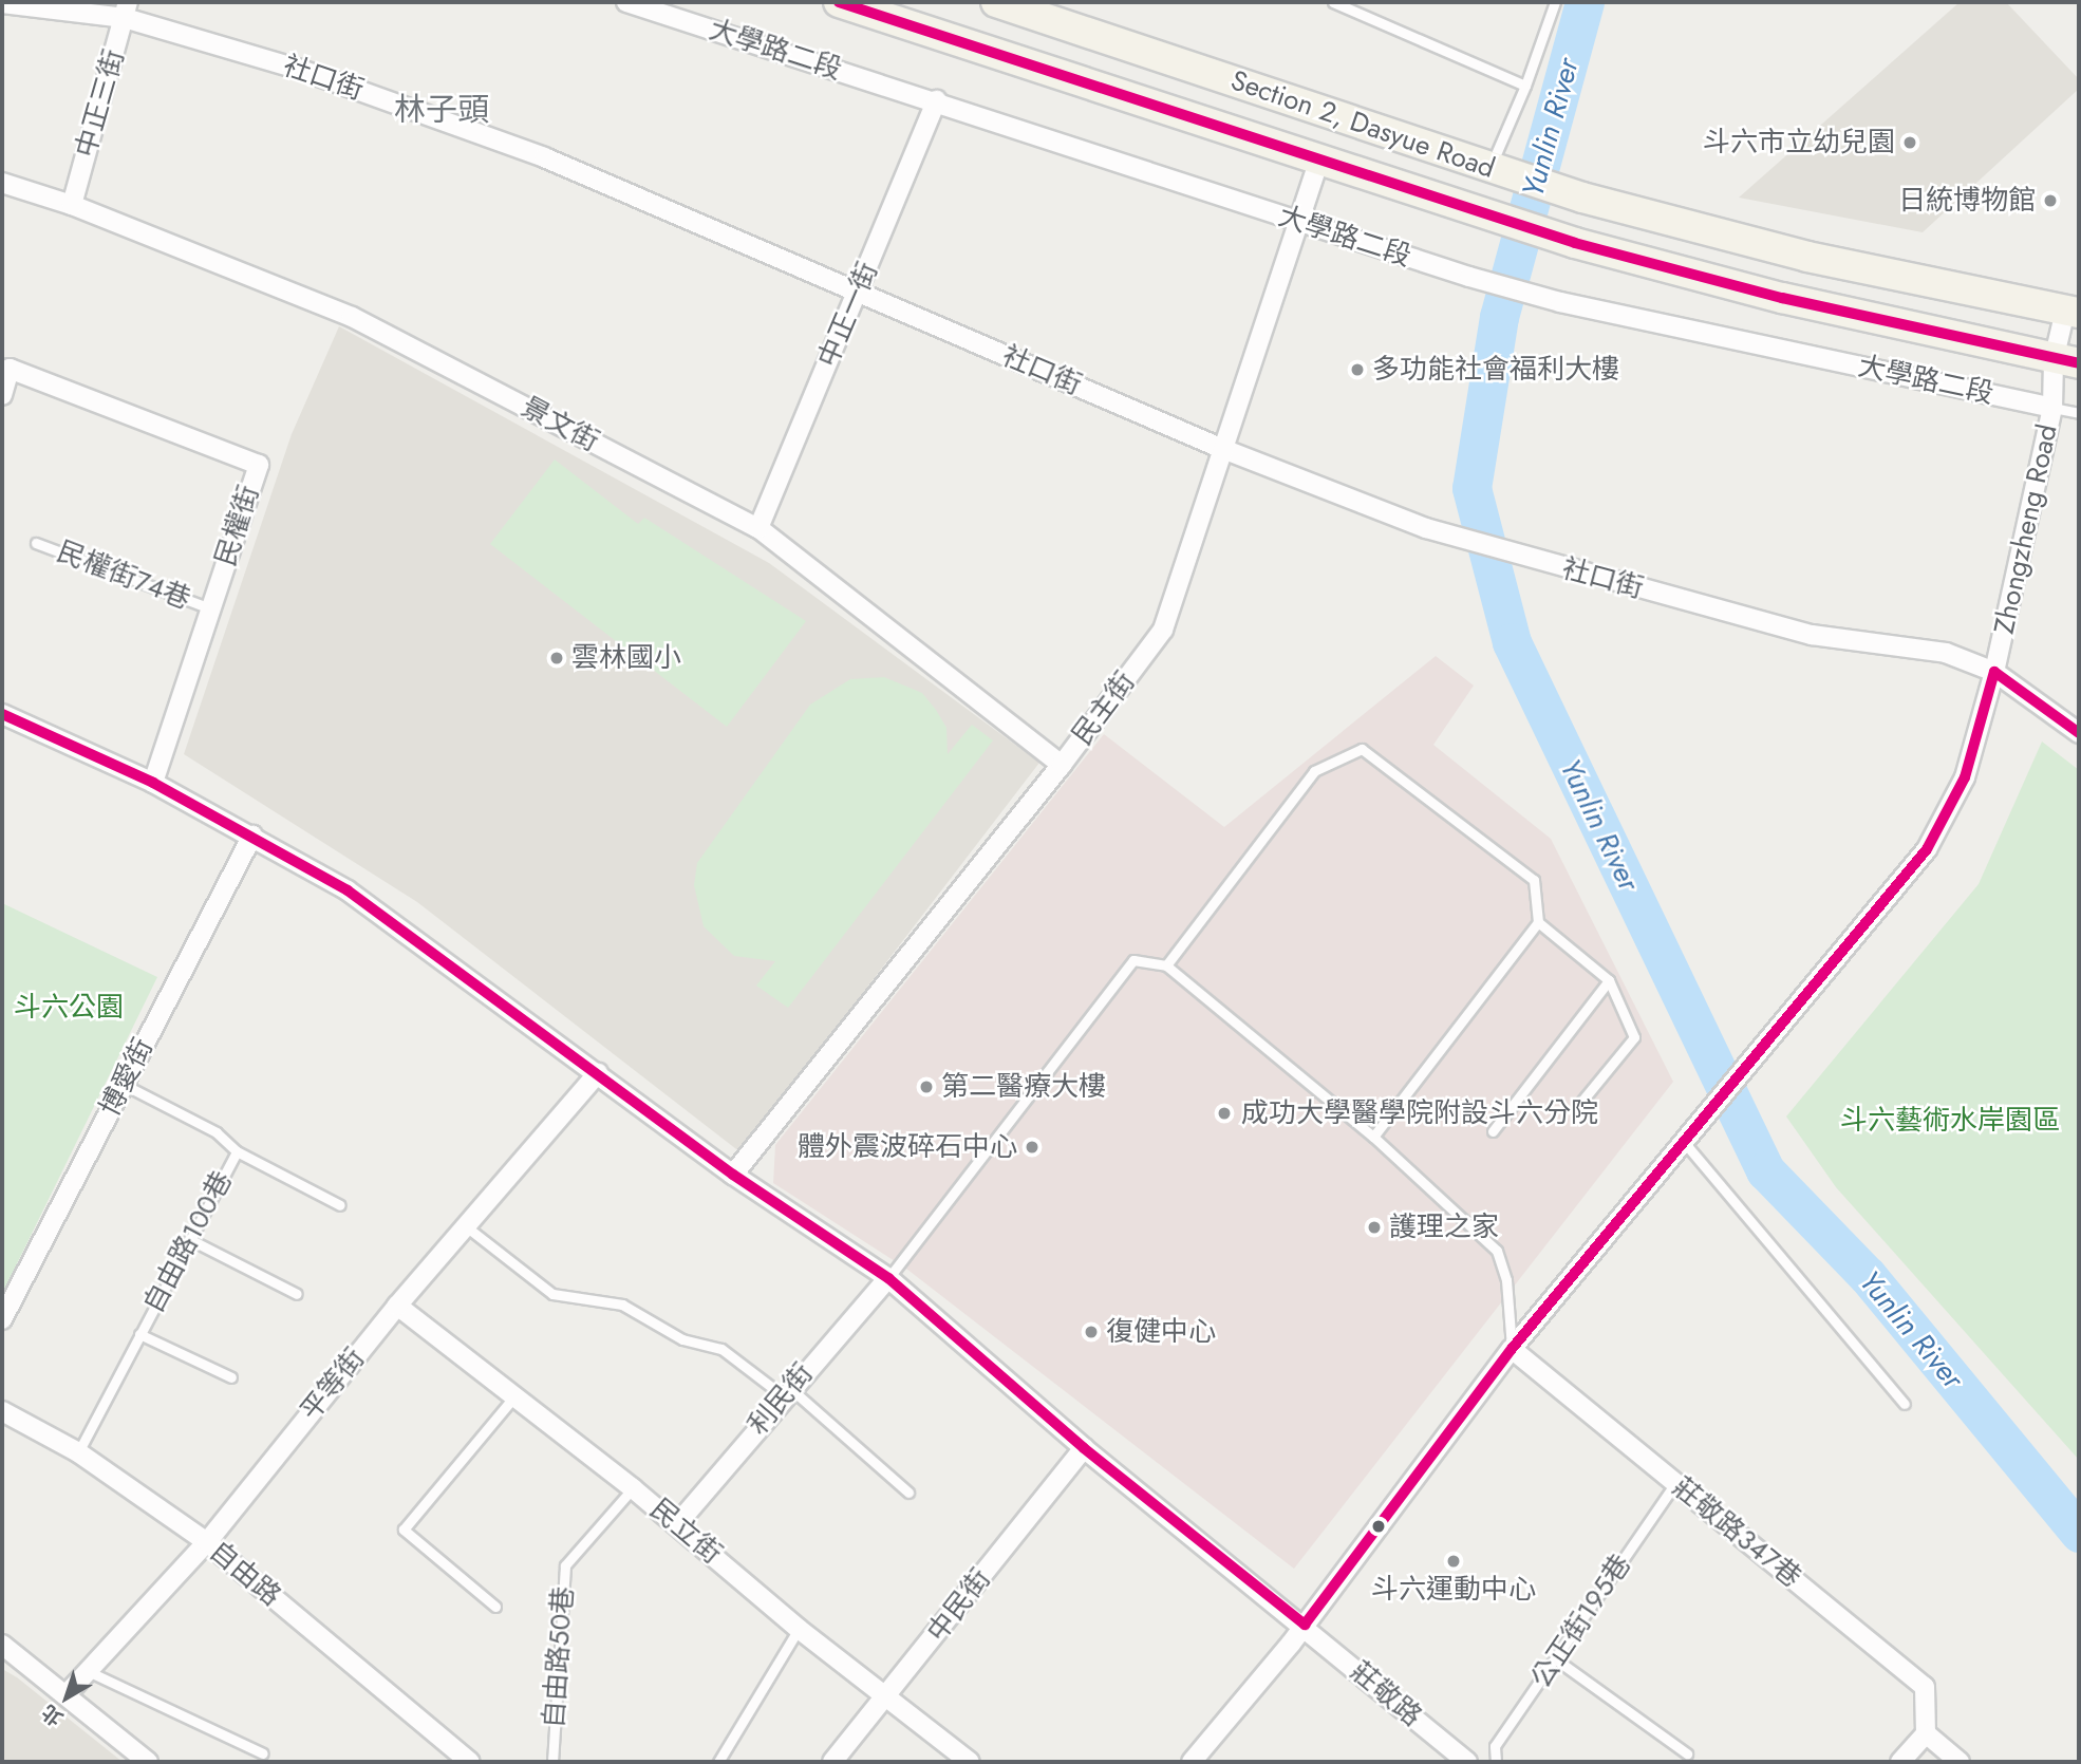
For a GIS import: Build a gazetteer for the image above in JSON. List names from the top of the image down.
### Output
{
  "streets": {
    "main road": ["Section 2, Dasyue Road"],
    "street": [
      "大學路二段",
      "社口街",
      "中正三街",
      "中正一街",
      "景文街",
      "民權街",
      "Zhongzheng Road",
      "民主街",
      "博愛街",
      "平等街",
      "利民街",
      "民立街",
      "莊敬路347巷",
      "自由路",
      "中民街",
      "莊敬路"
    ],
    "lane": [
      "民權街74巷",
      "自由路100巷",
      "公正街195巷",
      "自由路50巷"
    ]
  },
  "crossings": [
    ["大學路二段", "中正一街"],
    ["大學路二段", "Zhongzheng Road"],
    ["大學路二段", "民主街"],
    ["社口街", "中正三街"],
    ["社口街", "中正一街"],
    ["社口街", "Zhongzheng Road"],
    ["社口街", "民主街"],
    ["中正三街", "景文街"],
    ["Section 2, Dasyue Road", "Zhongzheng Road"],
    ["Section 2, Dasyue Road", "民主街"],
    ["中正一街", "景文街"],
    ["景文街", "民主街"],
    ["民權街", "民權街74巷"],
    ["民權街", "莊敬路"],
    ["Zhongzheng Road", "莊敬路347巷"],
    ["Zhongzheng Road", "莊敬路"],
    ["民主街", "莊敬路"],
    ["博愛街", "自由路100巷"],
    ["博愛街", "莊敬路"],
    ["自由路100巷", "自由路"],
    ["平等街", "民立街"],
    ["平等街", "自由路"],
    ["平等街", "莊敬路"],
    ["利民街", "民立街"],
    ["利民街", "莊敬路"],
    ["民立街", "中民街"],
    ["民立街", "自由路50巷"],
    ["莊敬路347巷", "公正街195巷"],
    ["中民街", "莊敬路"]
  ],
  "districts": ["林子頭"],
  "water": ["Yunlin River"],
  "parks": ["斗六公園", "斗六藝術水岸園區"],
  "places": [
    "斗六市立幼兒園",
    "日統博物館",
    "多功能社會福利大樓",
    "雲林國小",
    "第二醫療大樓",
    "成功大學醫學院附設斗六分院",
    "體外震波碎石中心",
    "護理之家",
    "復健中心",
    "斗六運動中心"
  ],
  "north": "bottom left"
}
